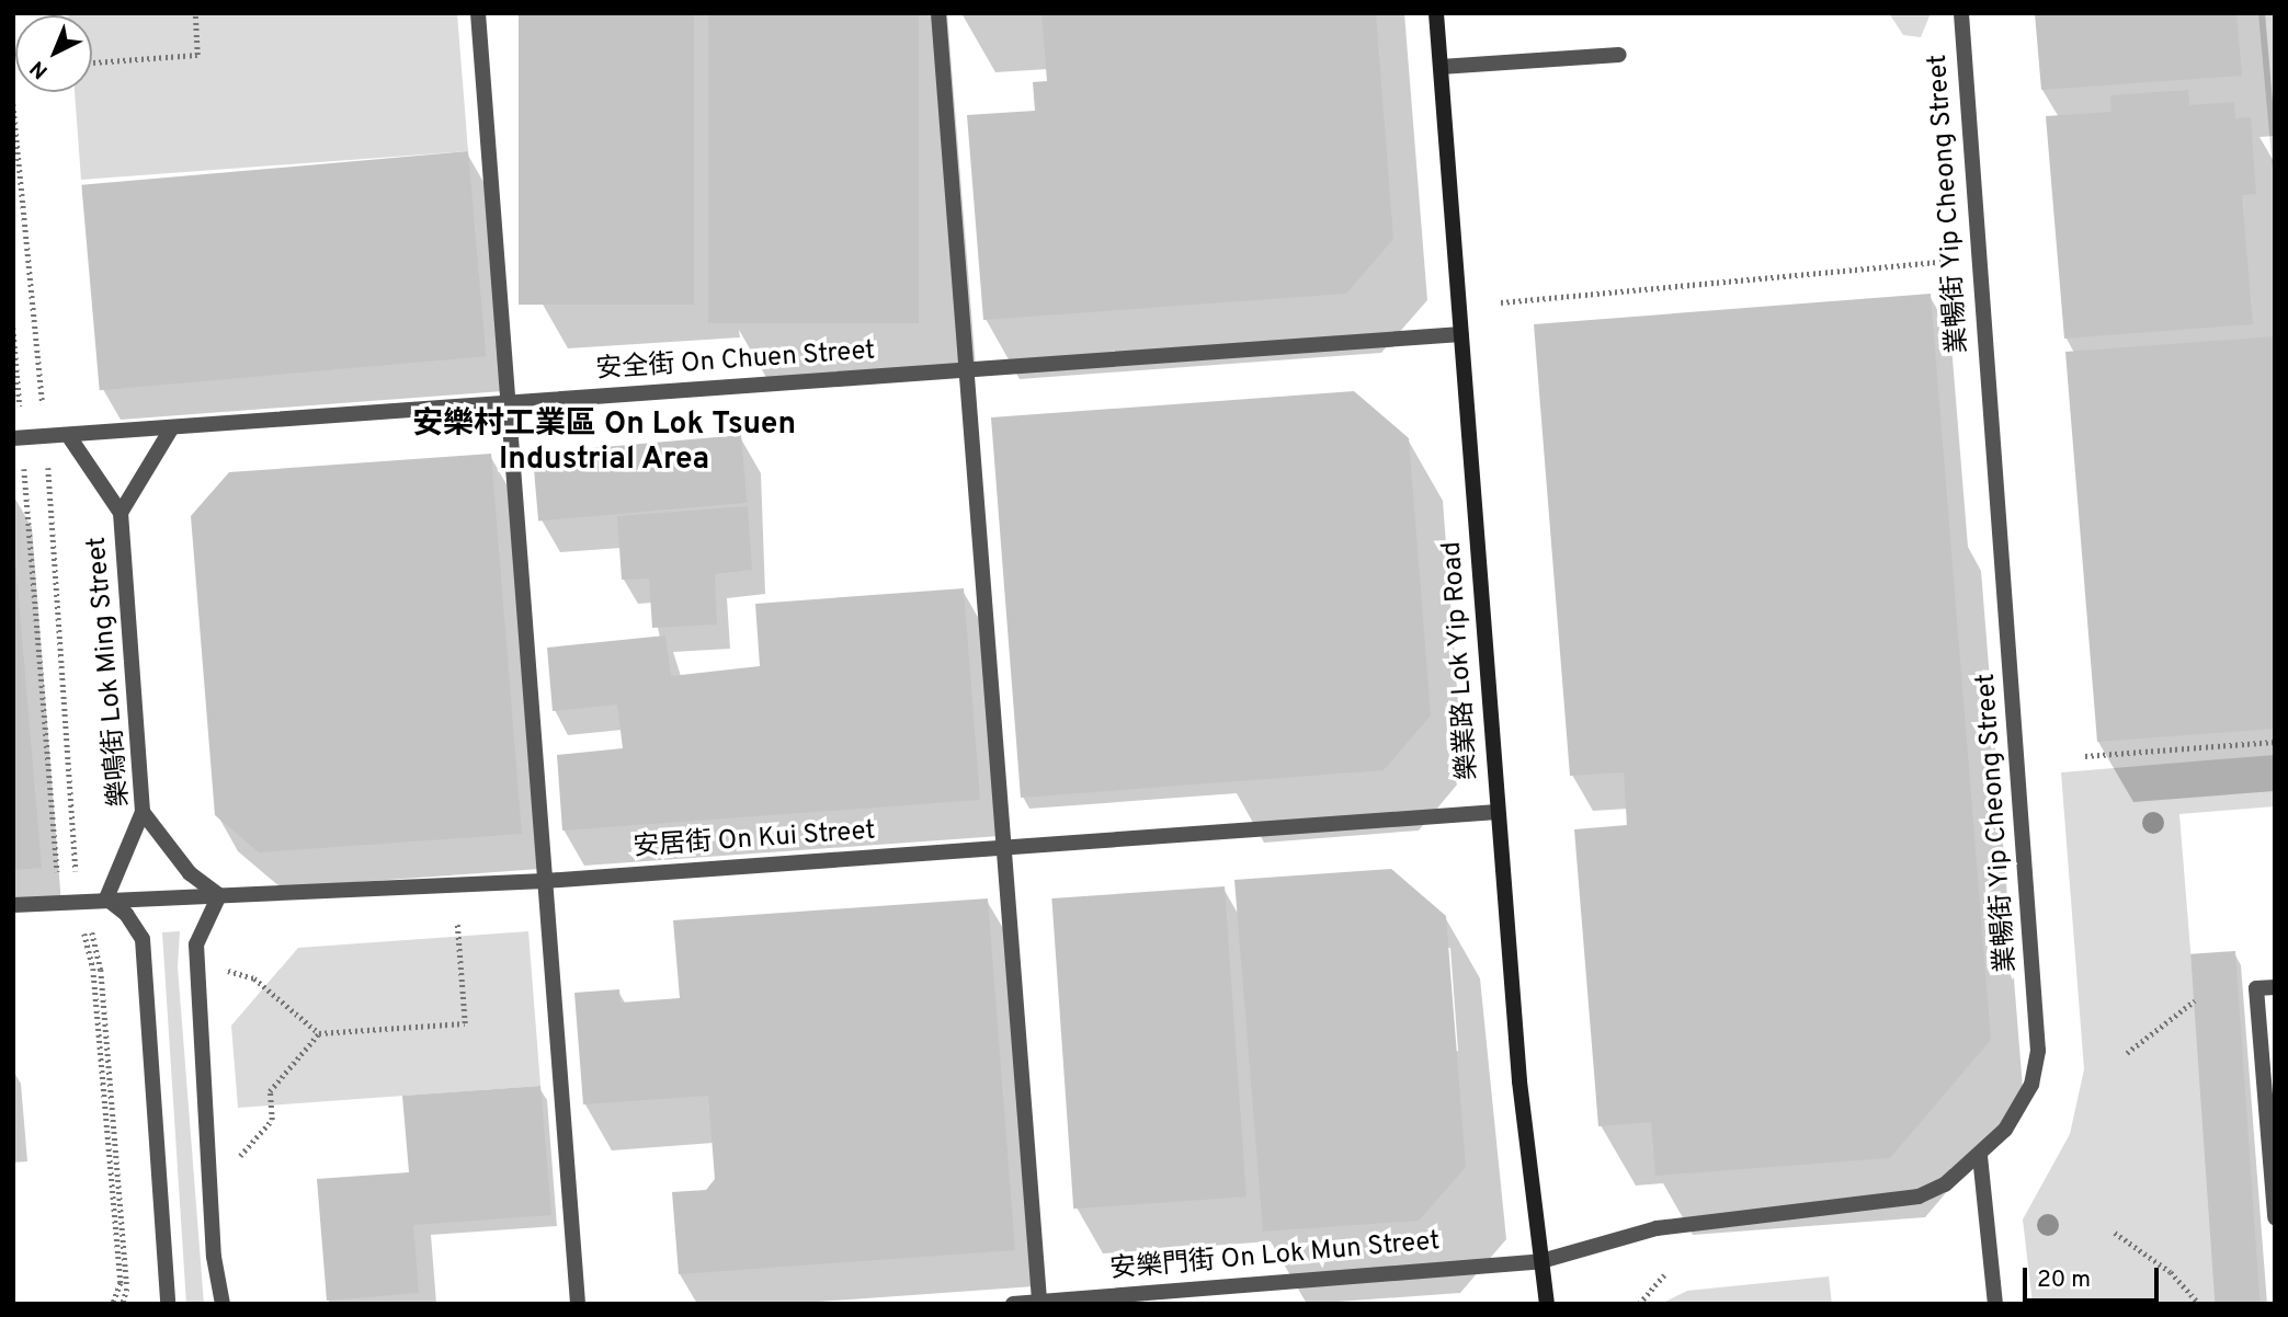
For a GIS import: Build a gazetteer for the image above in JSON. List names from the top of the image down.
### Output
{
  "streets": {
    "street": [
      "業暢街 Yip Cheong Street",
      "安全街 On Chuen Street",
      "樂業路 Lok Yip Road",
      "樂鳴街 Lok Ming Street",
      "安居街 On Kui Street",
      "安樂門街 On Lok Mun Street"
    ]
  },
  "crossings": [
    ["業暢街 Yip Cheong Street", "樂業路 Lok Yip Road"],
    ["業暢街 Yip Cheong Street", "安樂門街 On Lok Mun Street"],
    ["安全街 On Chuen Street", "樂業路 Lok Yip Road"],
    ["安全街 On Chuen Street", "樂鳴街 Lok Ming Street"],
    ["樂業路 Lok Yip Road", "安居街 On Kui Street"],
    ["樂業路 Lok Yip Road", "安樂門街 On Lok Mun Street"],
    ["樂鳴街 Lok Ming Street", "安居街 On Kui Street"]
  ],
  "districts": ["安樂村工業區 On Lok Tsuen Industrial Area"],
  "scale_bar": "20 m",
  "north": "bottom left"
}
